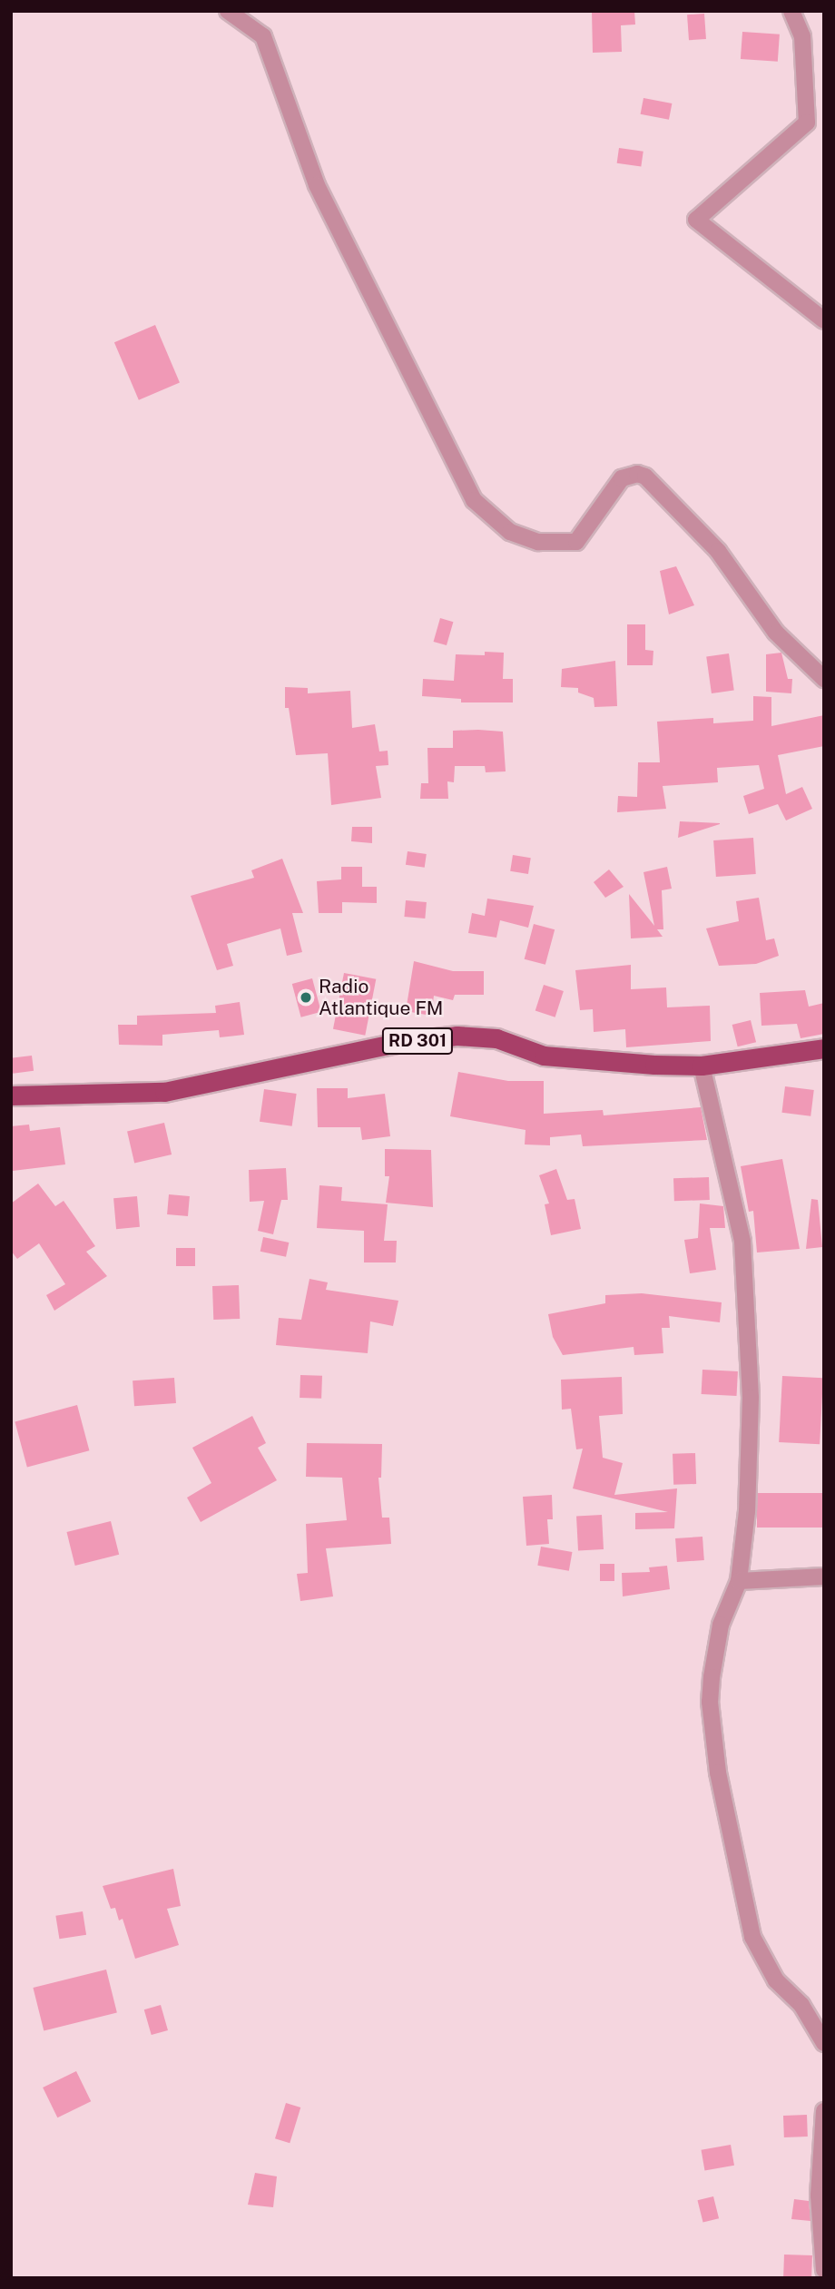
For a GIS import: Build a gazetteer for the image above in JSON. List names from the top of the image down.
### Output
{
  "streets": {
    "main road": ["RD 301"]
  },
  "places": ["Radio Atlantique FM"]
}
